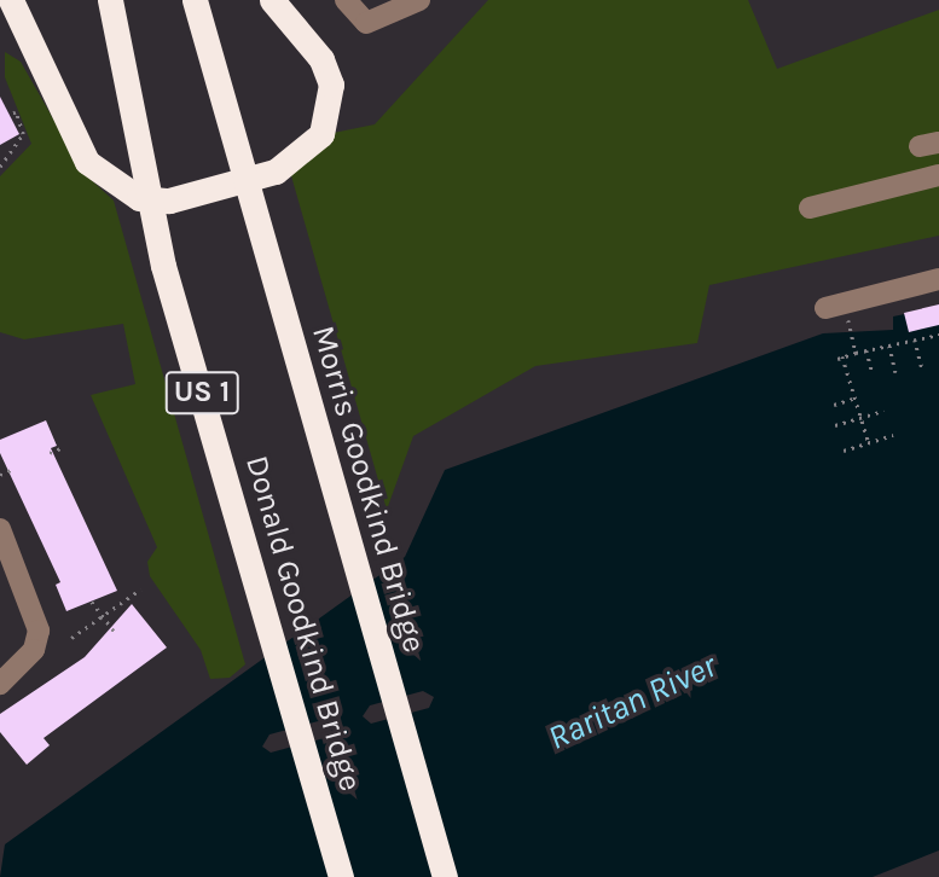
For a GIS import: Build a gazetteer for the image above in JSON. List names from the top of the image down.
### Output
{
  "streets": {
    "highway": ["US 1", "Morris Goodkind Bridge", "Donald Goodkind Bridge"]
  },
  "water": ["Raritan River"]
}
